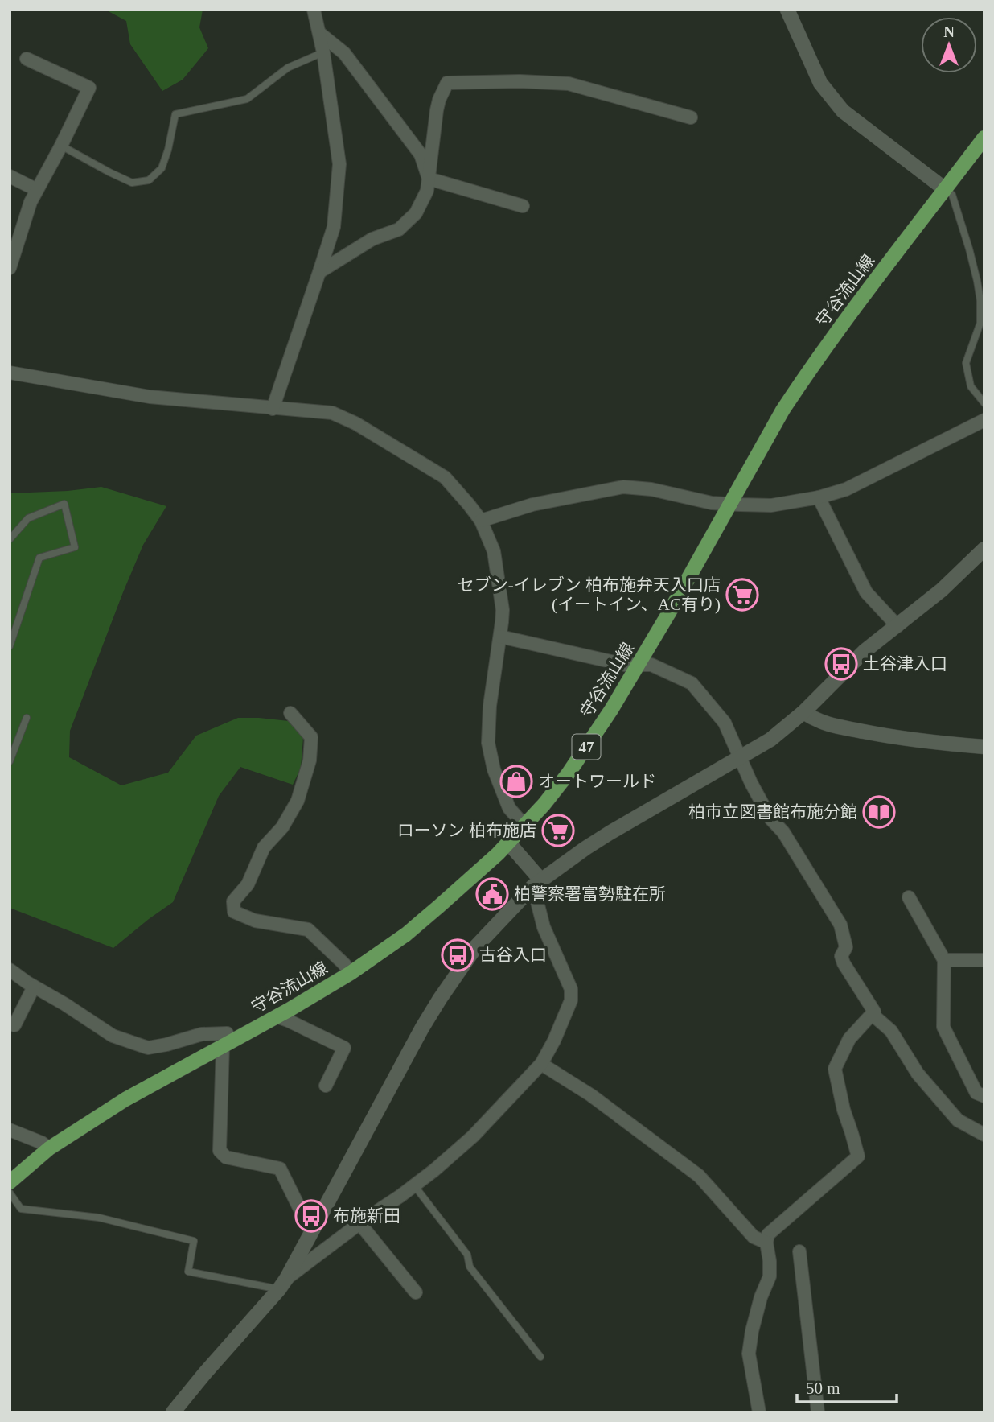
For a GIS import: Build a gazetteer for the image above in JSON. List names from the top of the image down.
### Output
{
  "streets": {
    "main road": ["守谷流山線", "47"]
  },
  "places": {
    "supermarket": ["セブン-イレブン 柏布施弁天入口店 (イートイン、AC有り)", "ローソン 柏布施店"],
    "bus stop": ["土谷津入口", "古谷入口", "布施新田"],
    "shop": ["オートワールド"],
    "library": ["柏市立図書館布施分館"],
    "public building": ["柏警察署富勢駐在所"]
  },
  "scale_bar": "50 m",
  "north": "top"
}
